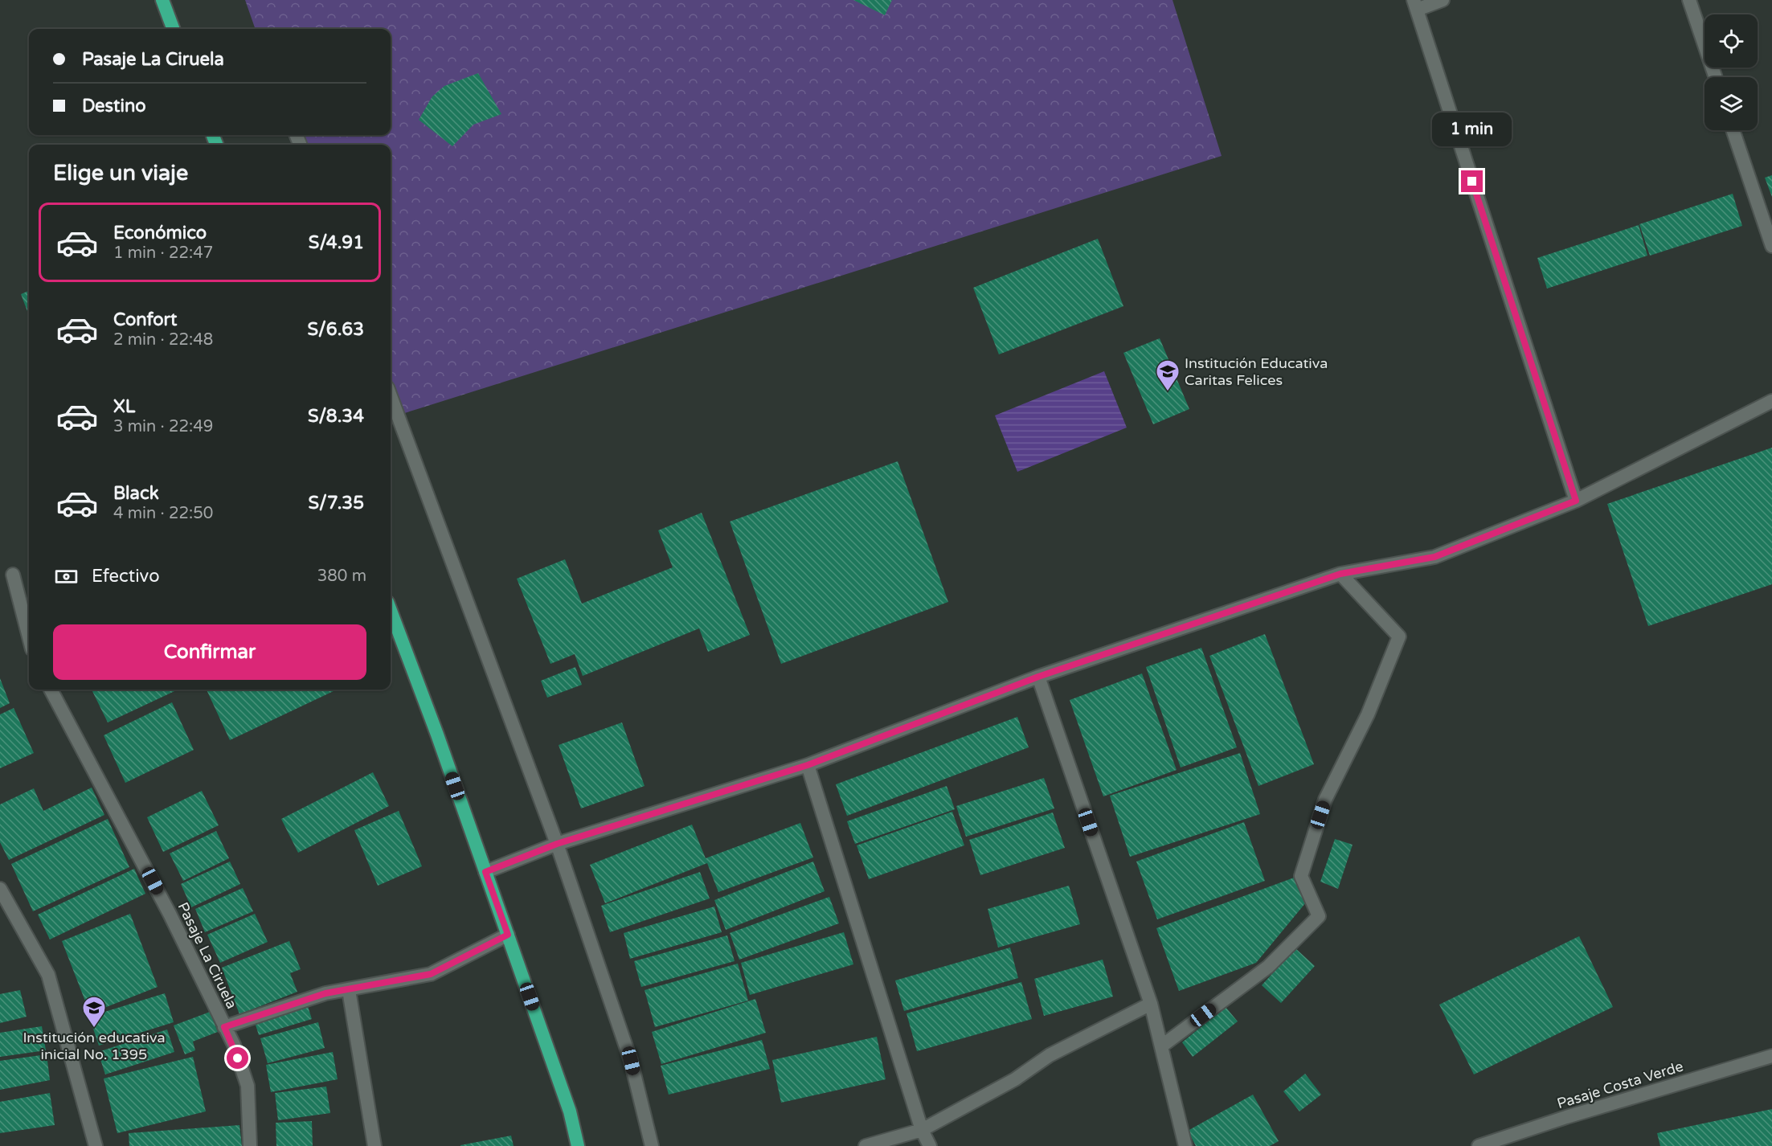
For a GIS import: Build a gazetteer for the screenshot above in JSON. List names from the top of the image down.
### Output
{
  "streets": {
    "street": ["Pasaje La Ciruela", "Pasaje Costa Verde"]
  },
  "places": {
    "school or university": ["Institución Educativa Caritas Felices", "Institución educativa inicial No. 1395"]
  },
  "page": {
    "banner": ["Pasaje La Ciruela", "Destino"],
    "bubble": "1 min",
    "heading": "Elige un viaje",
    "list": [
      {
        "name": "Económico",
        "note": "1 min · 22:47",
        "value": "S/4.91"
      },
      {
        "name": "Confort",
        "note": "2 min · 22:48",
        "value": "S/6.63"
      },
      {
        "name": "XL",
        "note": "3 min · 22:49",
        "value": "S/8.34"
      },
      {
        "name": "Black",
        "note": "4 min · 22:50",
        "value": "S/7.35"
      }
    ],
    "pay": ["Efectivo", "380 m"],
    "buttons": "Confirmar"
  }
}
